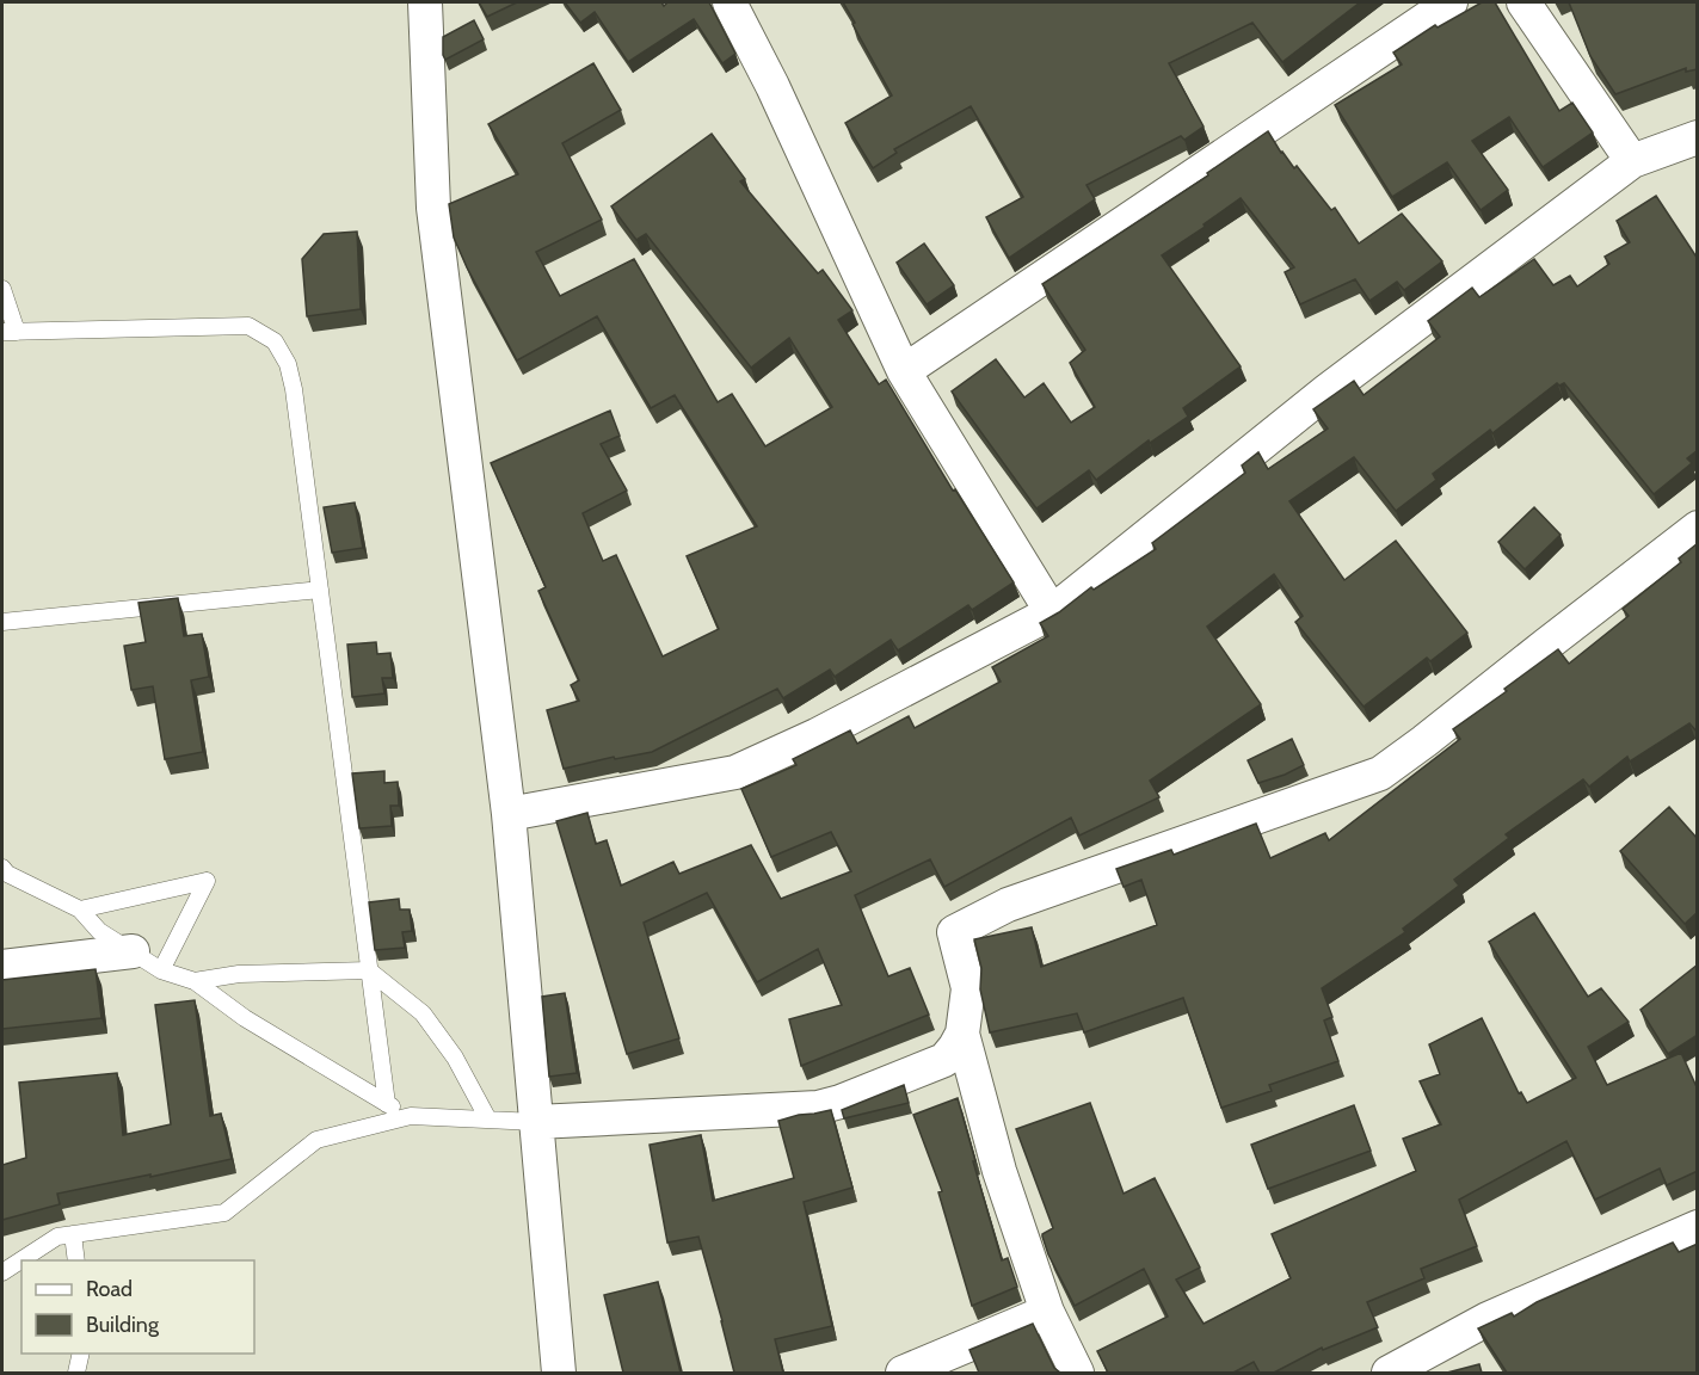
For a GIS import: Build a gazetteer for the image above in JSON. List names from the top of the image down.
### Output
{
  "legend": ["Road", "Building"]
}
